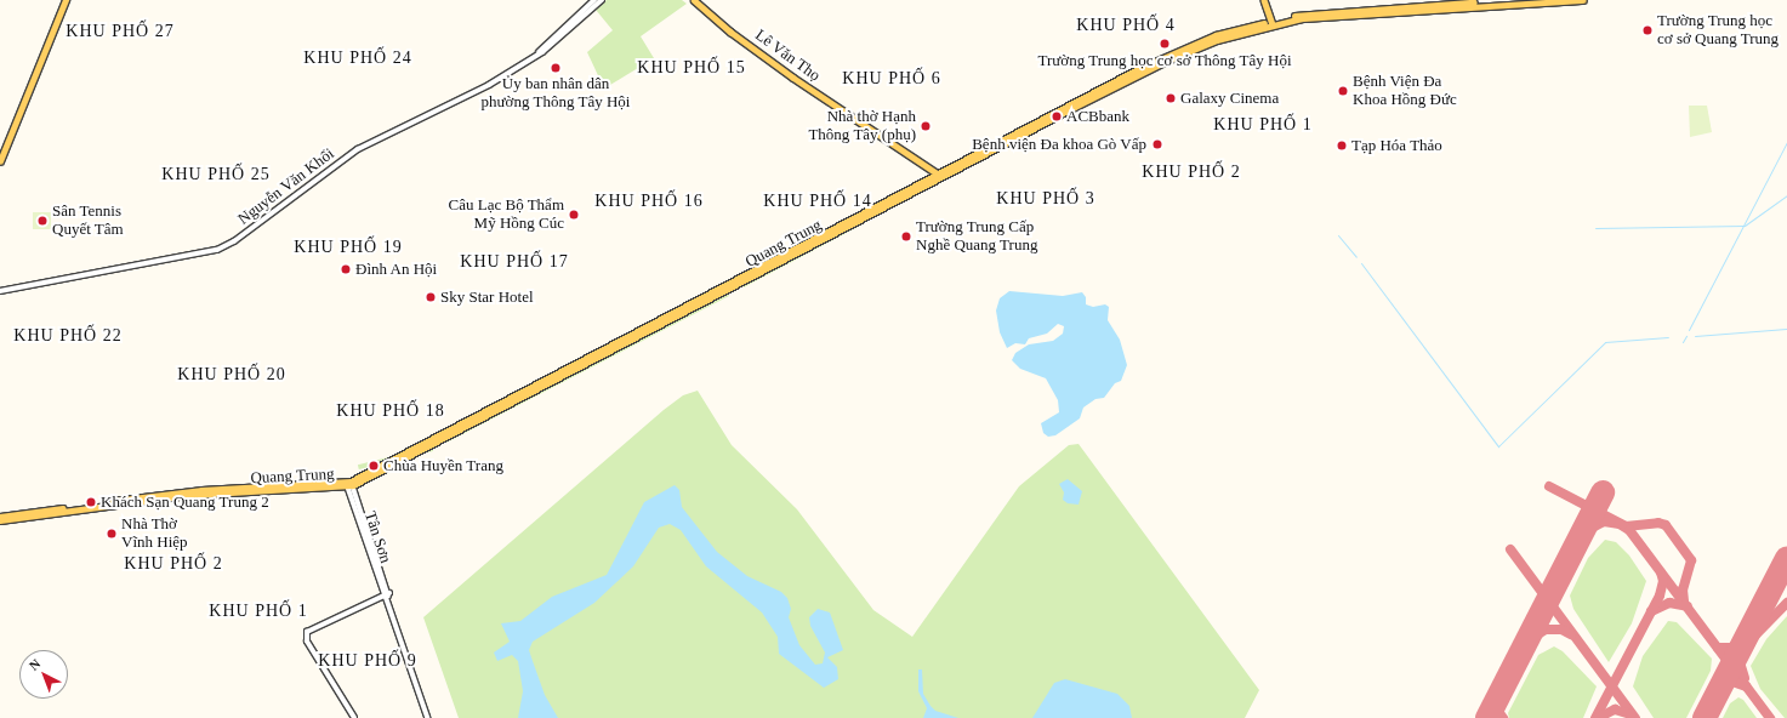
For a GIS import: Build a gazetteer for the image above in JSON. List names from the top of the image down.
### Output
{
  "streets": {
    "main road": ["Lê Văn Thọ", "Quang Trung"],
    "street": ["Nguyễn Văn Khối", "Tân Sơn"]
  },
  "crossings": [
    ["Lê Văn Thọ", "Quang Trung"],
    ["Quang Trung", "Tân Sơn"]
  ],
  "districts": [
    "KHU PHỐ 4",
    "KHU PHỐ 27",
    "KHU PHỐ 24",
    "KHU PHỐ 15",
    "KHU PHỐ 6",
    "KHU PHỐ 1",
    "KHU PHỐ 2",
    "KHU PHỐ 25",
    "KHU PHỐ 3",
    "KHU PHỐ 16",
    "KHU PHỐ 14",
    "KHU PHỐ 19",
    "KHU PHỐ 17",
    "KHU PHỐ 22",
    "KHU PHỐ 20",
    "KHU PHỐ 18",
    "KHU PHỐ 2",
    "KHU PHỐ 1",
    "KHU PHỐ 9"
  ],
  "places": [
    "Trường Trung học cơ sở Quang Trung",
    "Trường Trung học cơ sở Thông Tây Hội",
    "Ủy ban nhân dân phường Thông Tây Hội",
    "Bệnh Viện Đa Khoa Hồng Đức",
    "Galaxy Cinema",
    "ACBbank",
    "Nhà thờ Hạnh Thông Tây (phụ)",
    "Bệnh viện Đa khoa Gò Vấp",
    "Tạp Hóa Thảo",
    "Câu Lạc Bộ Thẩm Mỹ Hồng Cúc",
    "Sân Tennis Quyết Tâm",
    "Trường Trung Cấp Nghề Quang Trung",
    "Đình An Hội",
    "Sky Star Hotel",
    "Chùa Huyền Trang",
    "Khách Sạn Quang Trung 2",
    "Nhà Thờ Vĩnh Hiệp"
  ],
  "north": "top left"
}
